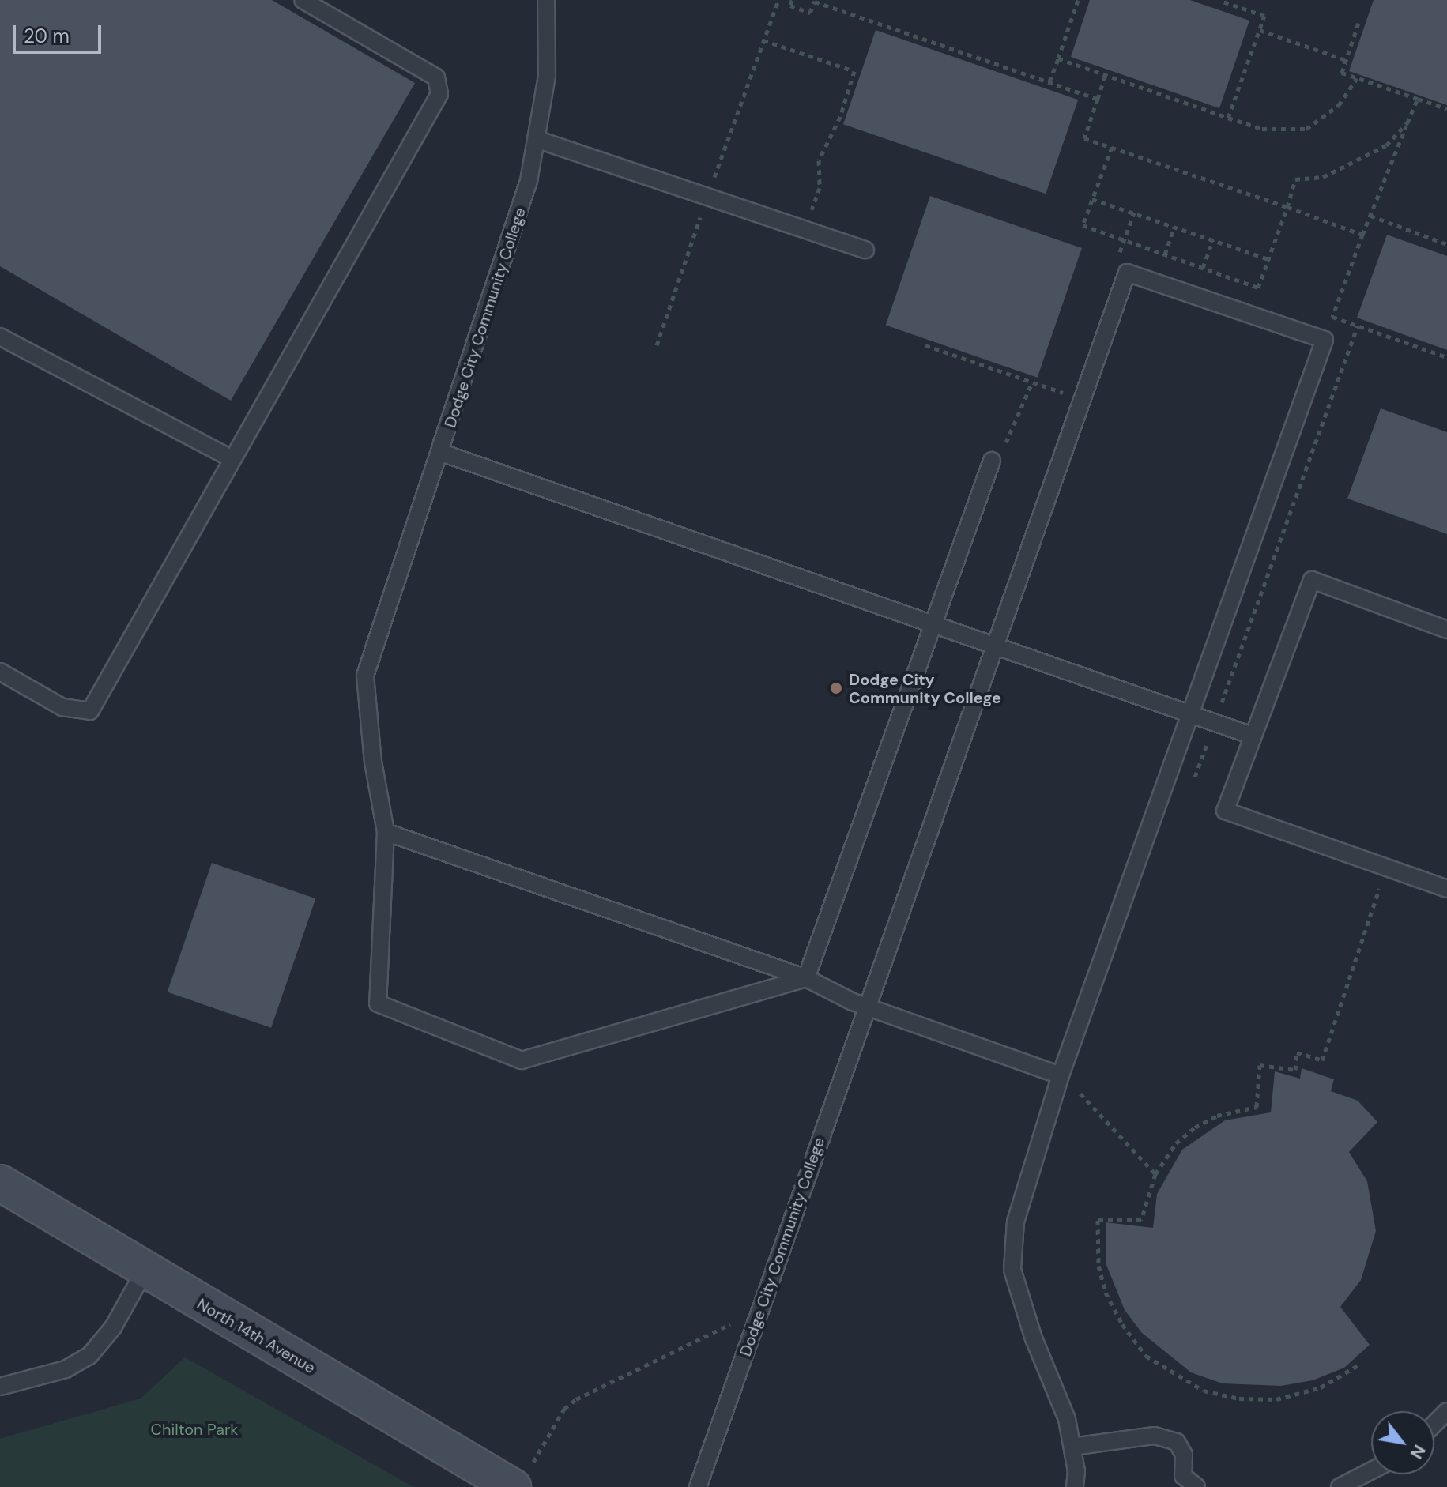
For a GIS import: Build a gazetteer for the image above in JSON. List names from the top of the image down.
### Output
{
  "streets": {
    "main road": ["North 14th Avenue"],
    "lane": ["Dodge City Community College"]
  },
  "parks": ["Chilton Park"],
  "places": ["Dodge City Community College"],
  "scale_bar": "20 m",
  "north": "bottom right"
}
